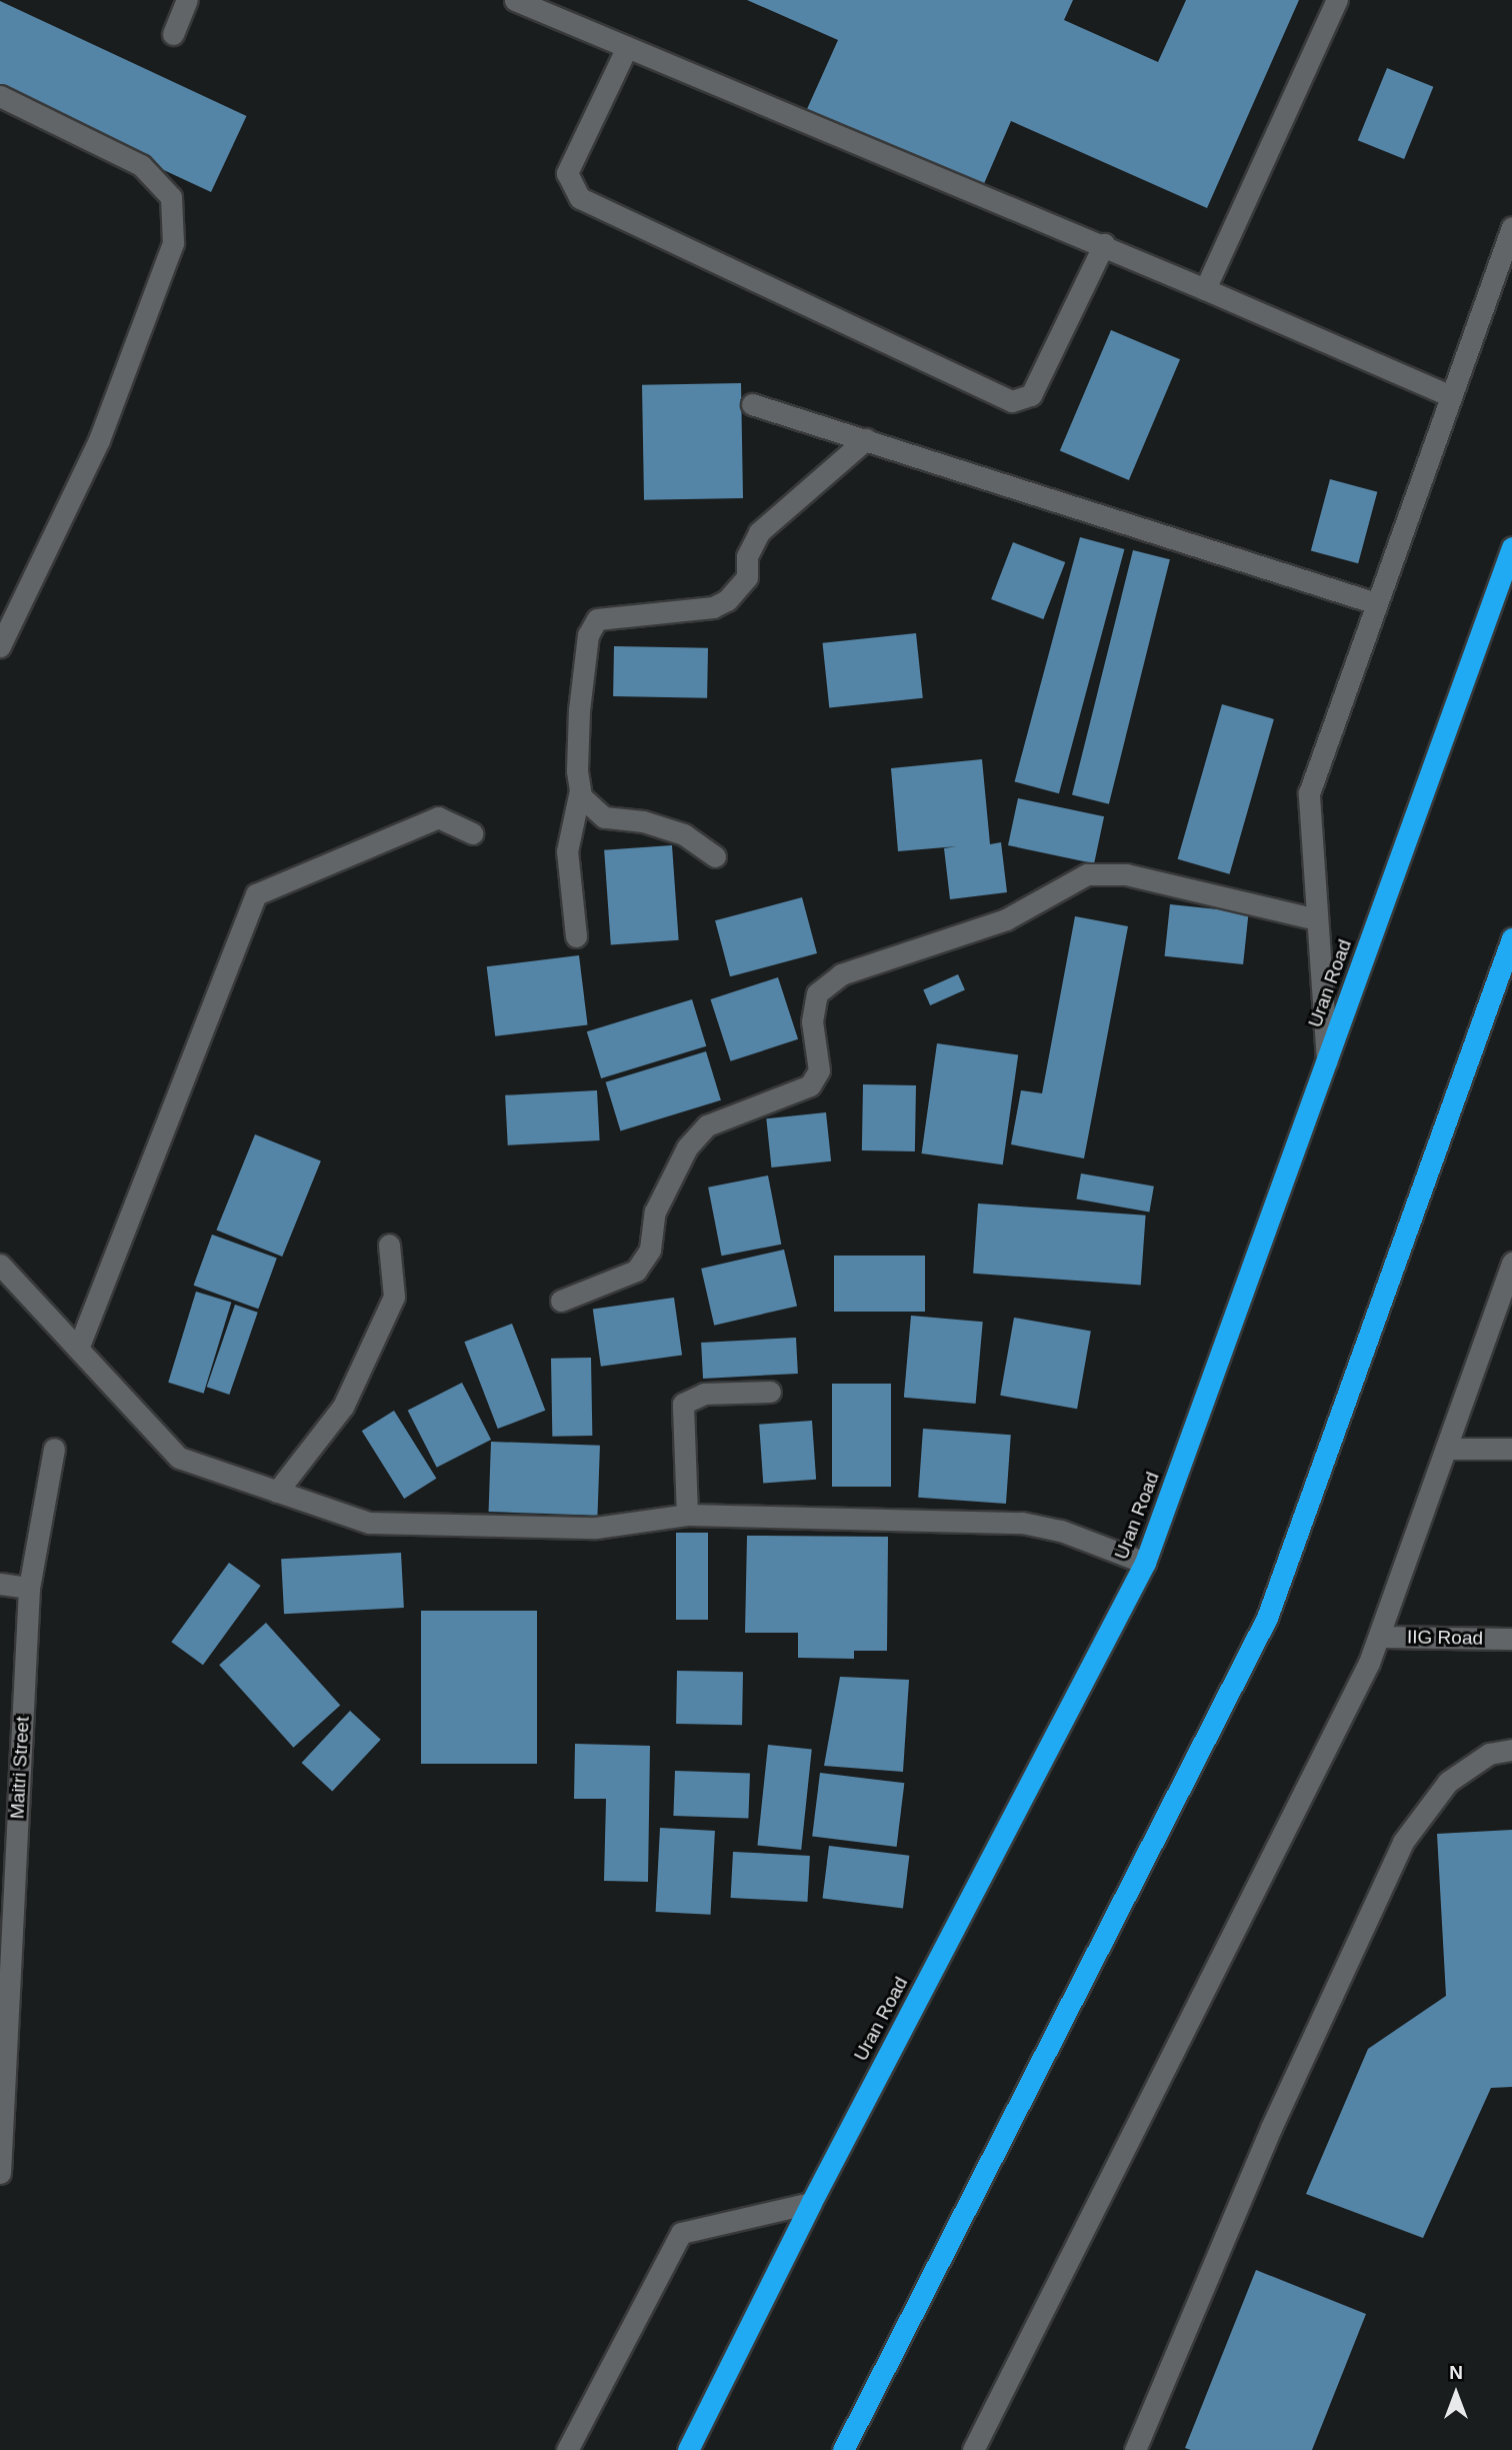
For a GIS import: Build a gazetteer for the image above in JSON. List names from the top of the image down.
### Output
{
  "streets": {
    "highway": ["Uran Road"],
    "street": ["IIG Road", "Maitri Street"]
  },
  "north": "top"
}
